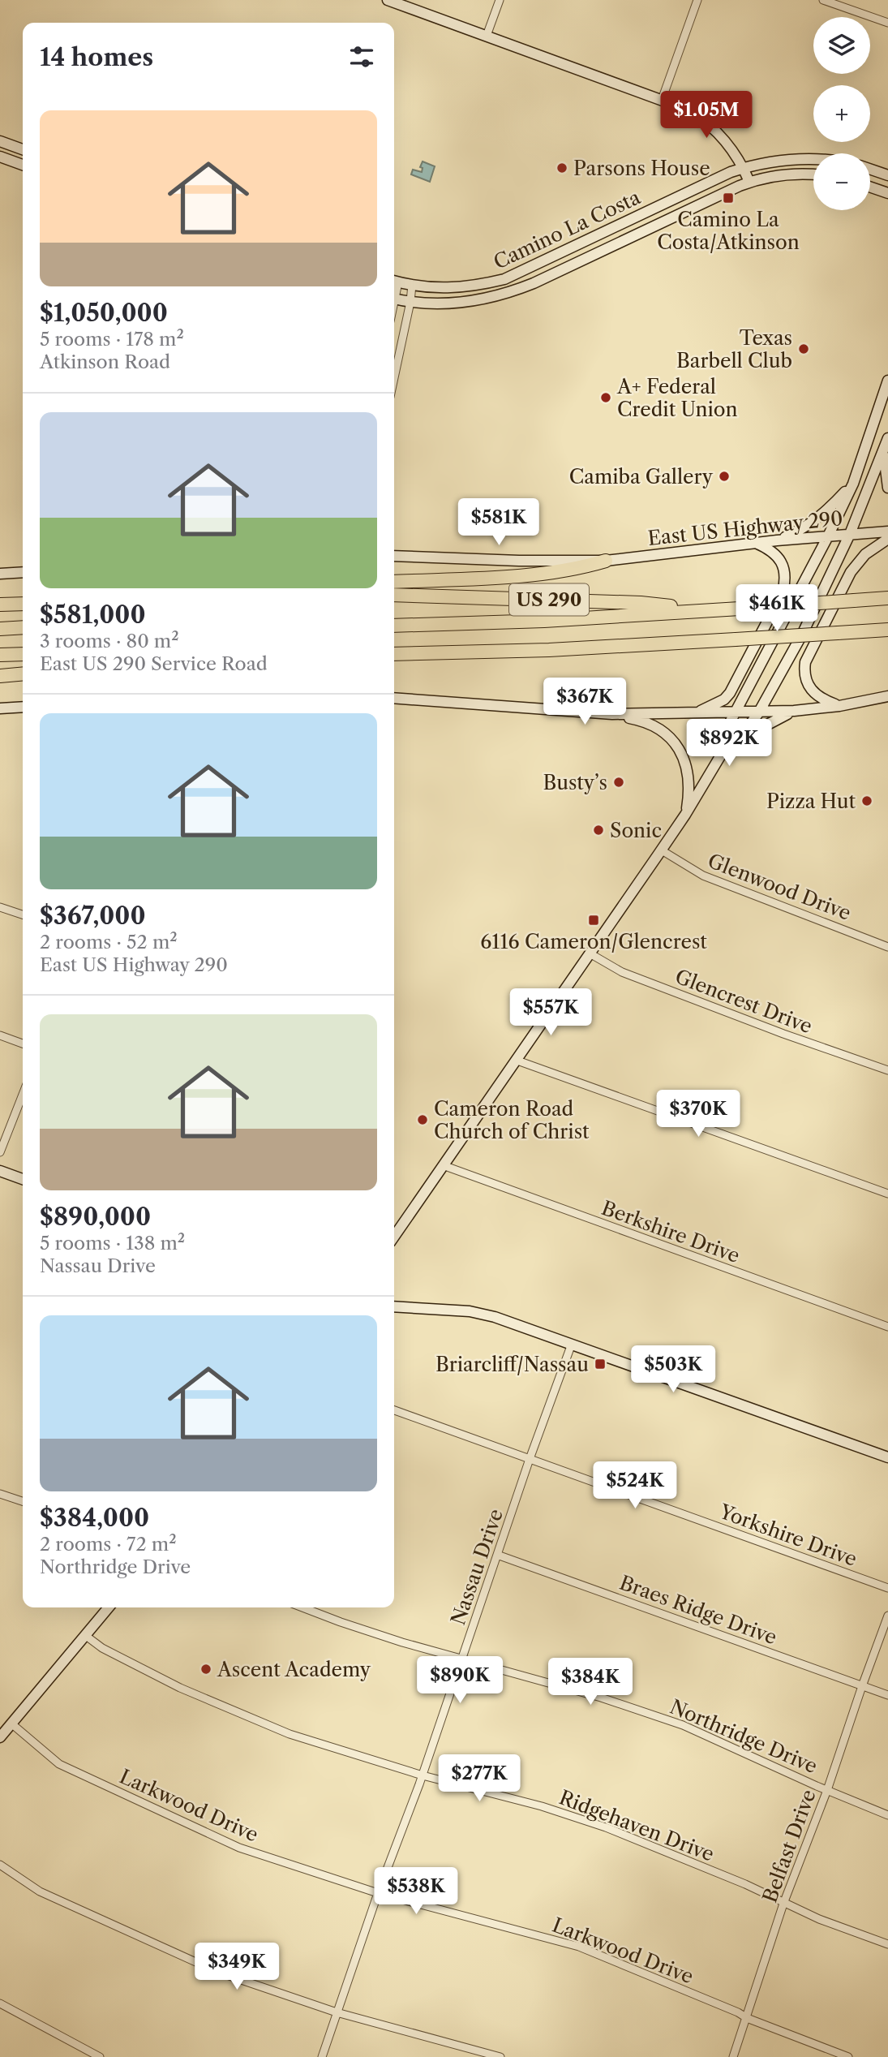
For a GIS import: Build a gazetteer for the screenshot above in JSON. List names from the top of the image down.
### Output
{
  "streets": {
    "highway": ["US 290"],
    "main road": ["Camino La Costa", "East US Highway 290"],
    "street": [
      "Glenwood Drive",
      "Glencrest Drive",
      "Berkshire Drive",
      "Yorkshire Drive",
      "Nassau Drive",
      "Braes Ridge Drive",
      "Northridge Drive",
      "Larkwood Drive",
      "Ridgehaven Drive",
      "Belfast Drive"
    ]
  },
  "crossings": [
    ["Yorkshire Drive", "Nassau Drive"],
    ["Nassau Drive", "Braes Ridge Drive"],
    ["Nassau Drive", "Northridge Drive"],
    ["Nassau Drive", "Larkwood Drive"],
    ["Nassau Drive", "Ridgehaven Drive"],
    ["Braes Ridge Drive", "Belfast Drive"],
    ["Northridge Drive", "Belfast Drive"],
    ["Larkwood Drive", "Belfast Drive"],
    ["Ridgehaven Drive", "Belfast Drive"]
  ],
  "places": {
    "other": [
      "Parsons House",
      "Texas Barbell Club",
      "A+ Federal Credit Union",
      "Camiba Gallery",
      "Busty’s",
      "Pizza Hut",
      "Sonic",
      "Cameron Road Church of Christ",
      "Ascent Academy"
    ],
    "transit": ["Camino La Costa/Atkinson", "6116 Cameron/Glencrest", "Briarcliff/Nassau"]
  },
  "page": {
    "map_buttons": ["+", "−"],
    "heading": "14 homes",
    "price": [
      "$1.05M",
      "$581K",
      "$461K",
      "$367K",
      "$892K",
      "$557K",
      "$370K",
      "$503K",
      "$524K",
      "$890K",
      "$384K",
      "$277K",
      "$538K",
      "$349K"
    ],
    "list": [
      {
        "name": "$1,050,000",
        "note": "5 rooms · 178 m² · Atkinson Road"
      },
      {
        "name": "$581,000",
        "note": "3 rooms · 80 m² · East US 290 Service Road"
      },
      {
        "name": "$367,000",
        "note": "2 rooms · 52 m² · East US Highway 290"
      },
      {
        "name": "$890,000",
        "note": "5 rooms · 138 m² · Nassau Drive"
      },
      {
        "name": "$384,000",
        "note": "2 rooms · 72 m² · Northridge Drive"
      }
    ]
  }
}
